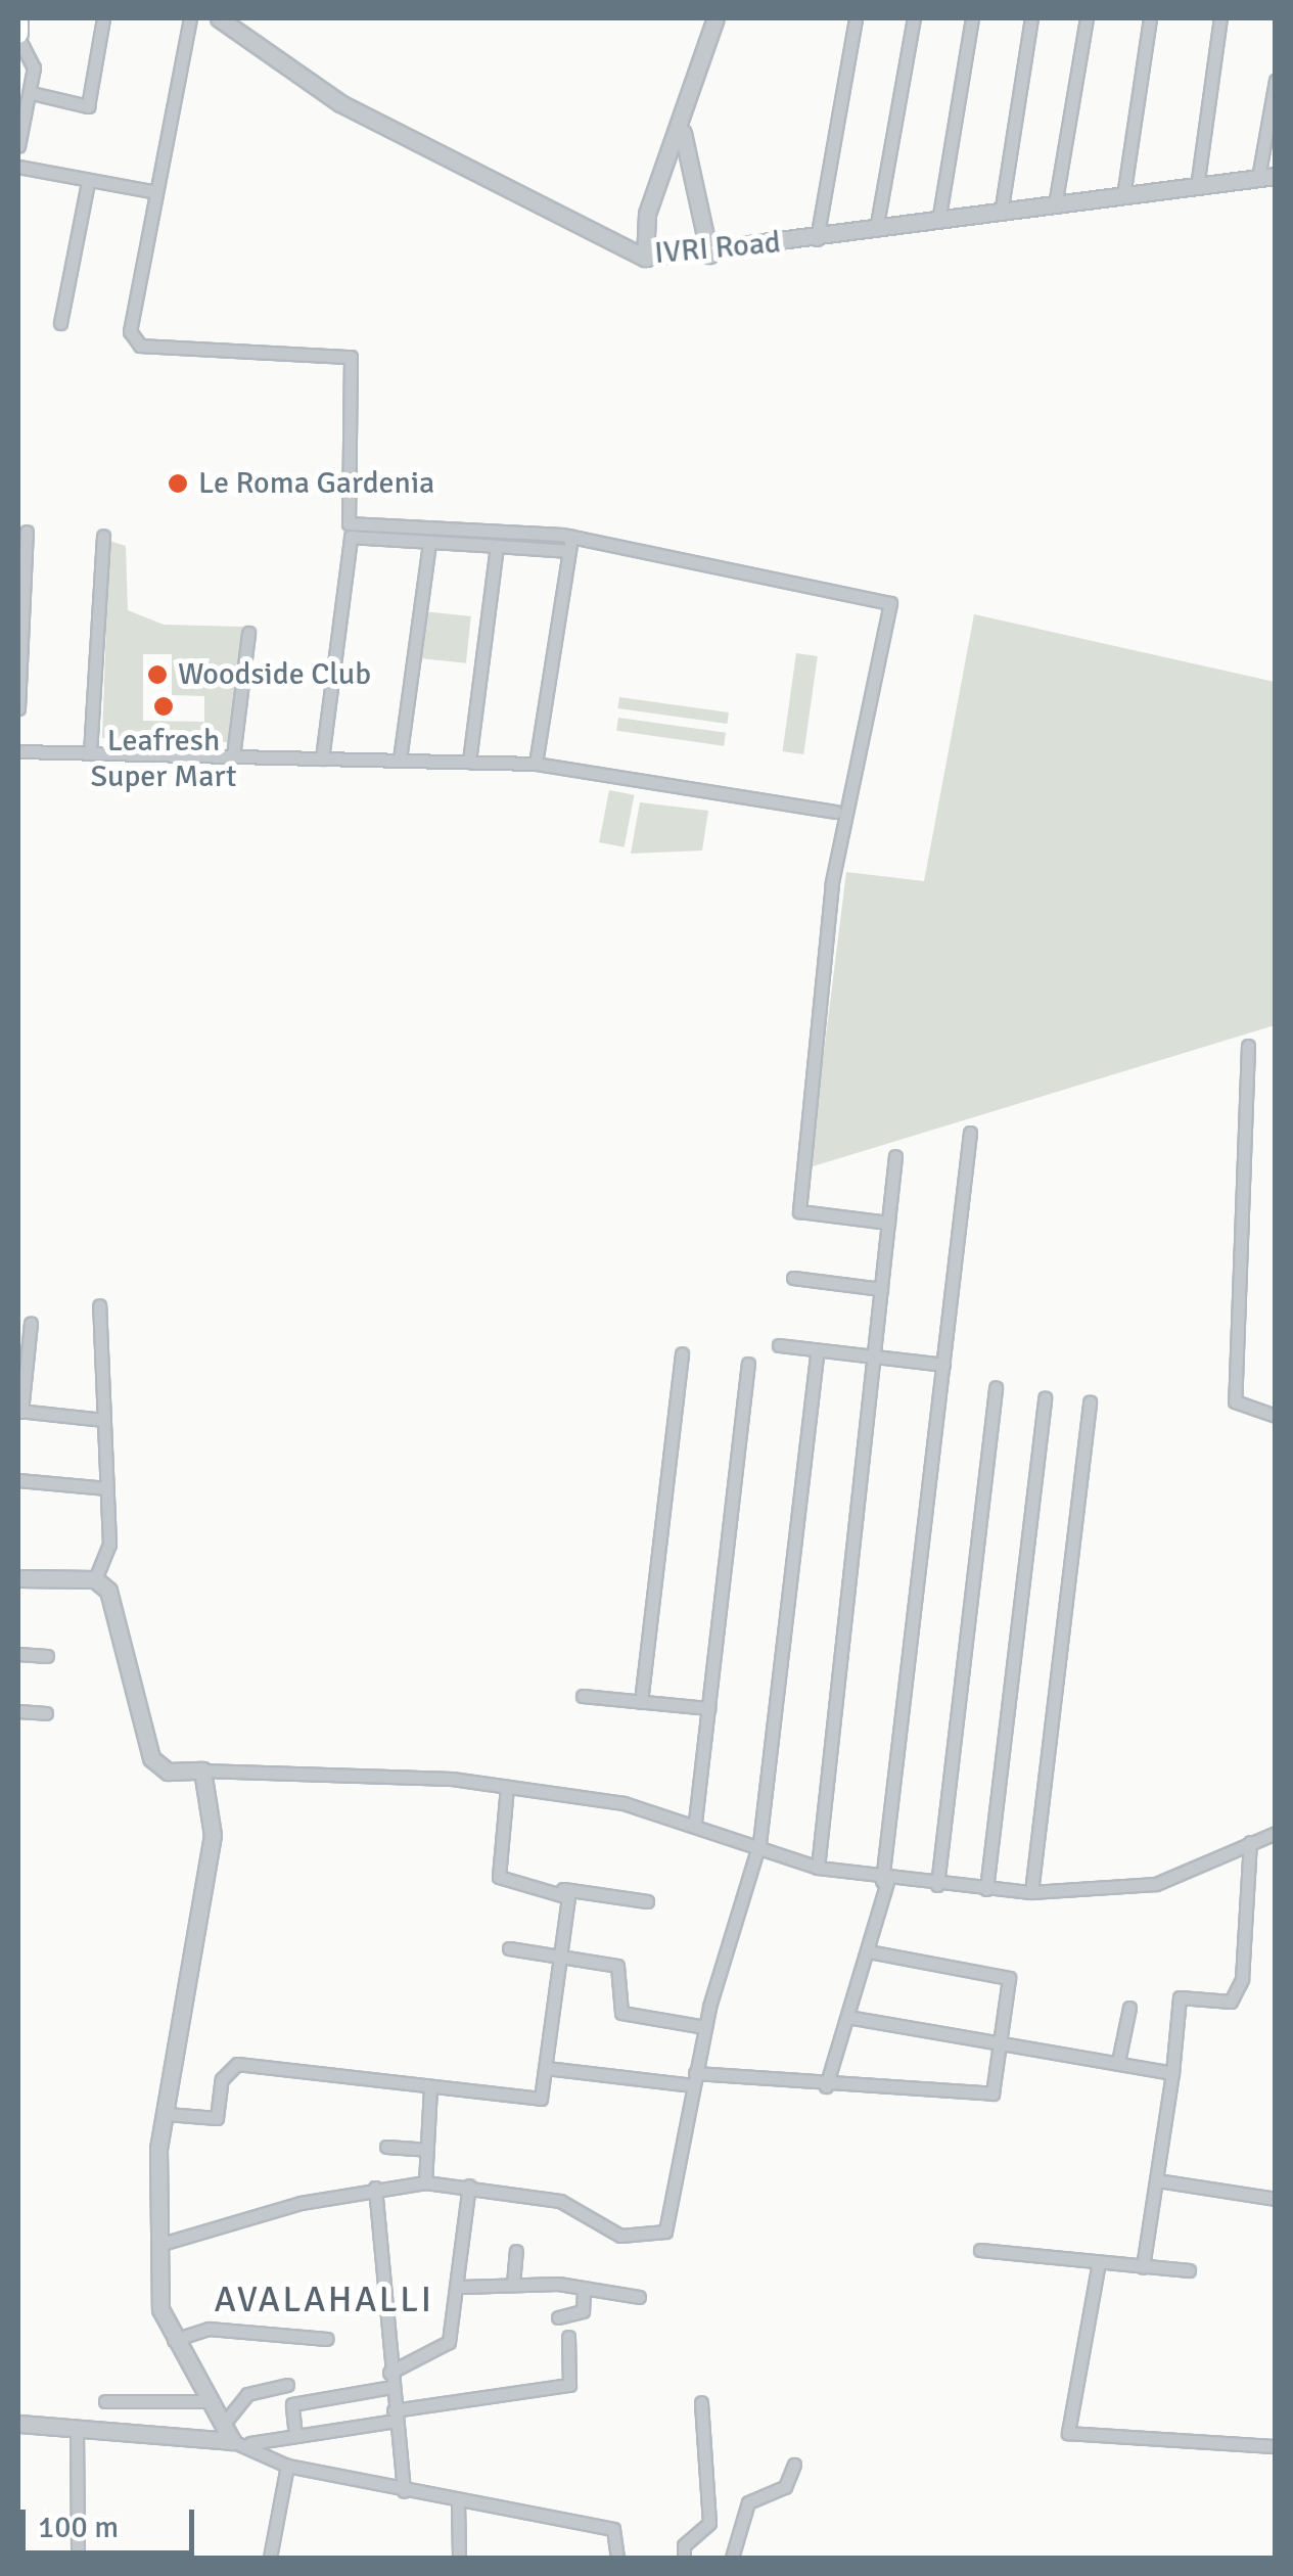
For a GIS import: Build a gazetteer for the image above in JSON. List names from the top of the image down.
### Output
{
  "streets": {
    "street": ["IVRI Road"]
  },
  "districts": ["AVALAHALLI"],
  "places": ["Le Roma Gardenia", "Woodside Club", "Leafresh Super Mart"],
  "scale_bar": "100 m"
}
